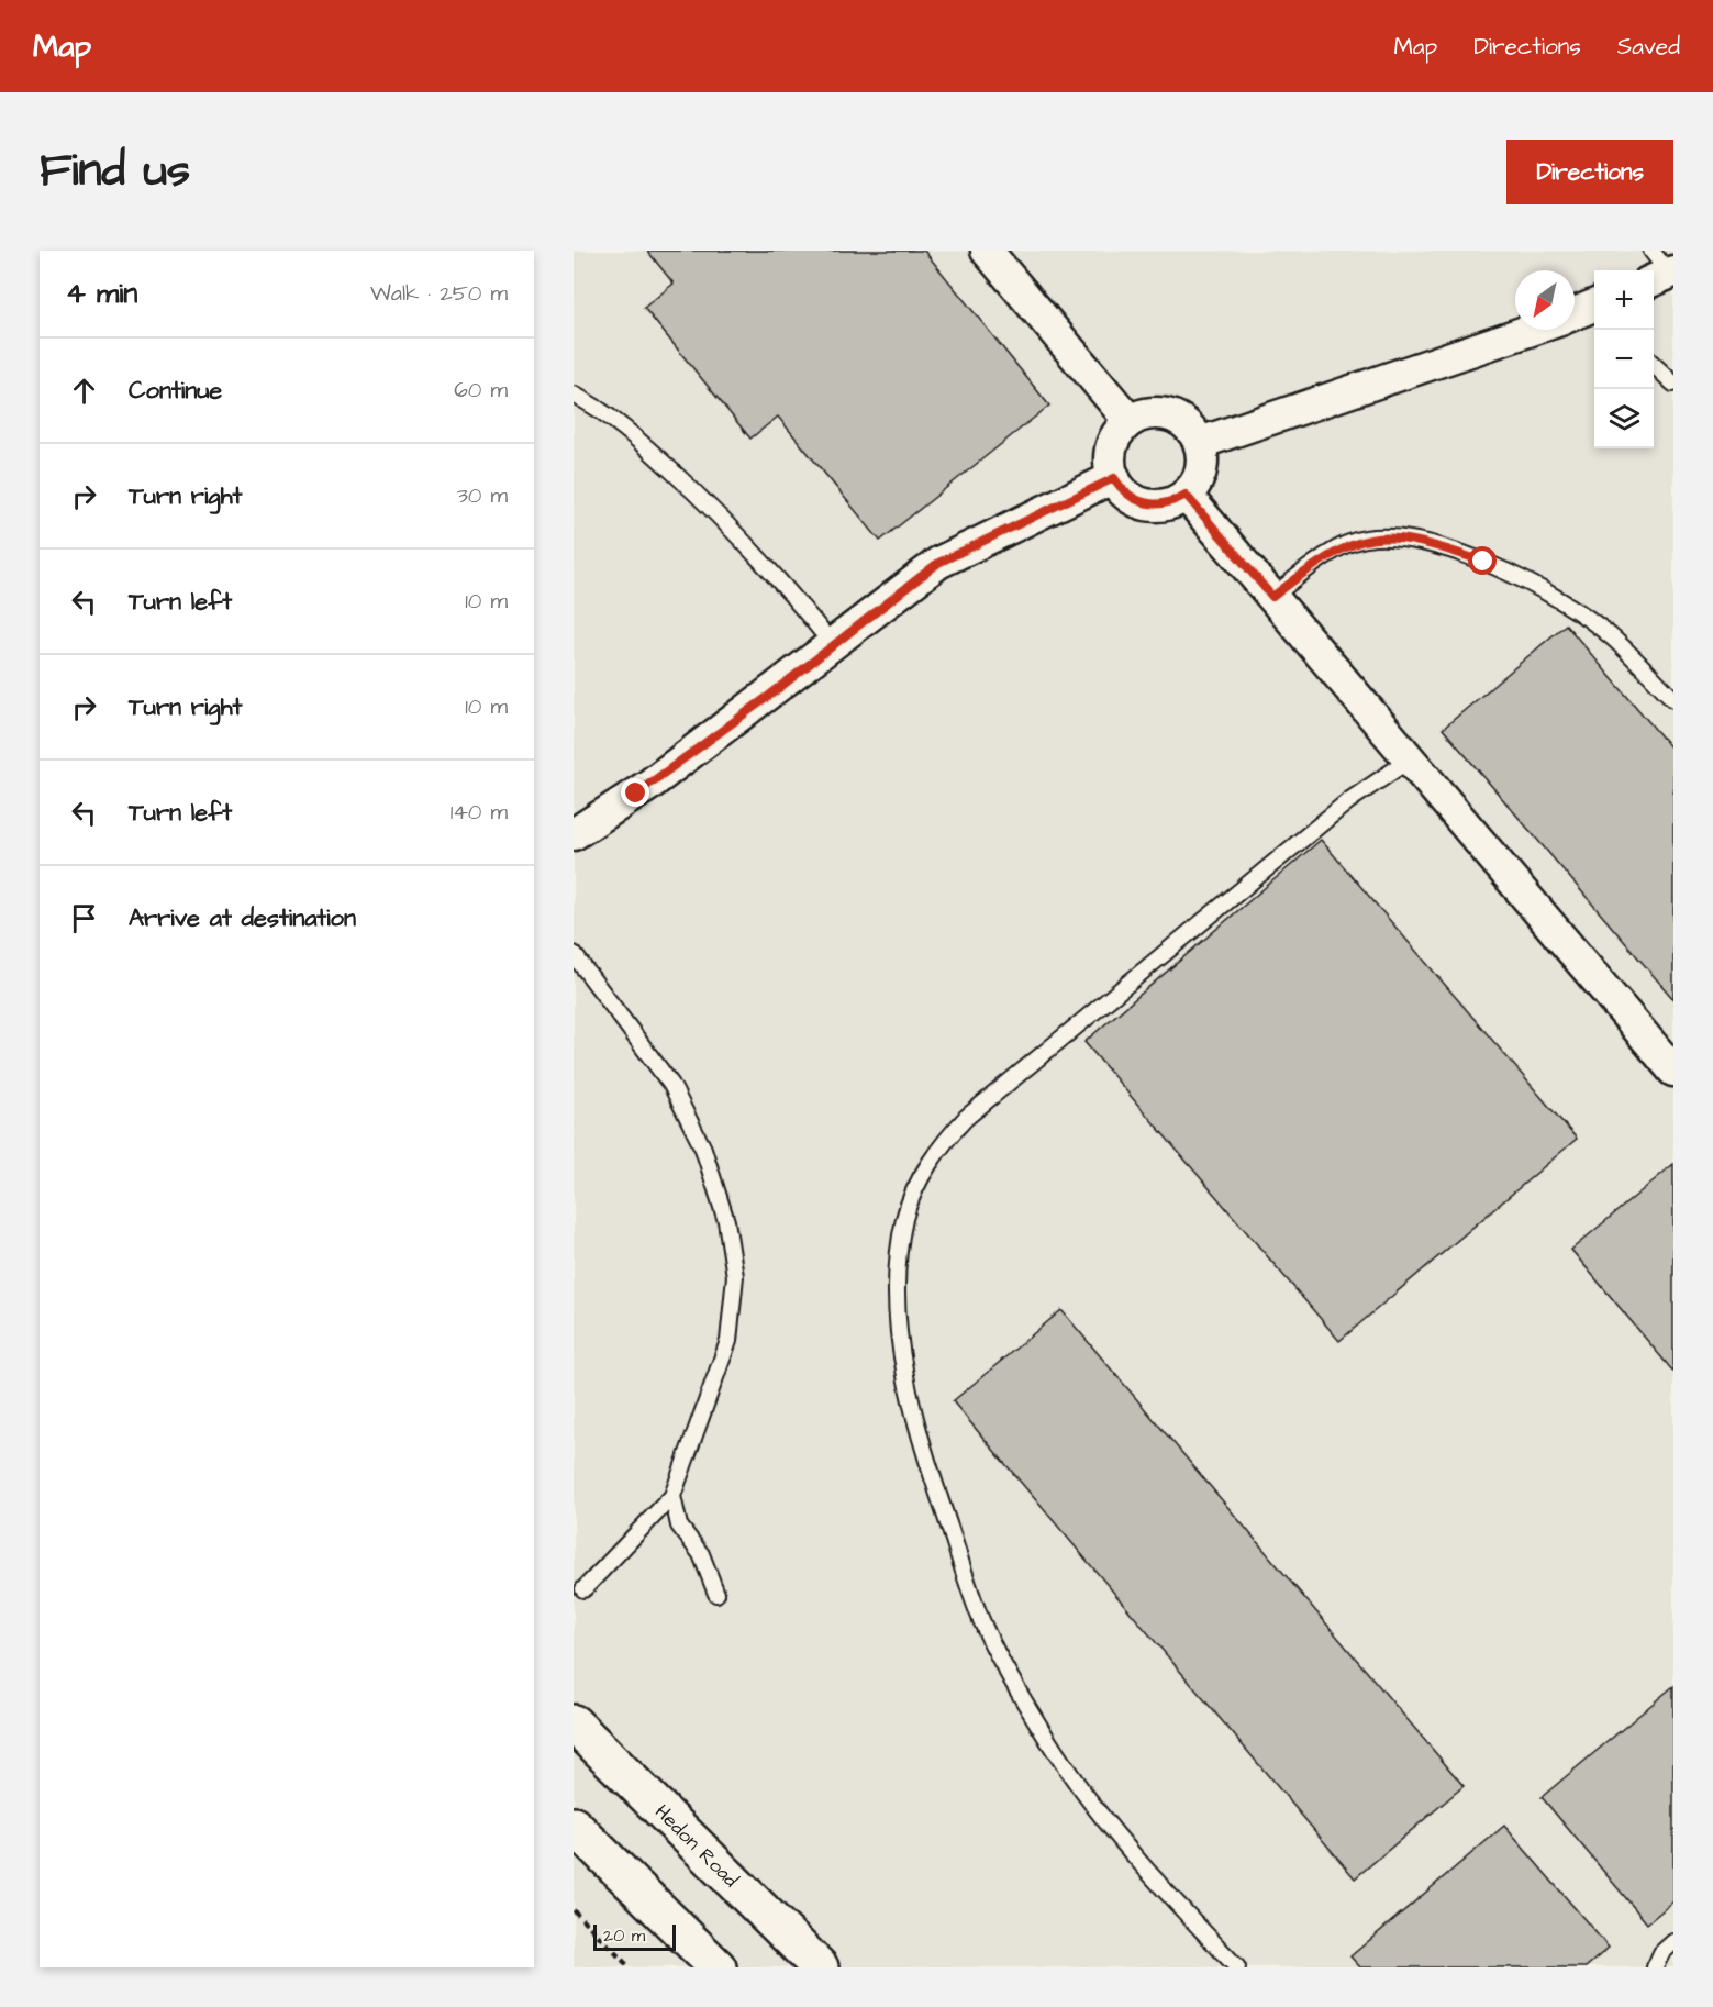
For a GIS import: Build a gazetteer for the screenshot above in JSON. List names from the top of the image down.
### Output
{
  "streets": {
    "highway": ["Hedon Road"]
  },
  "scale_bar": "20 m",
  "north": "bottom left",
  "page": {
    "header": "Map",
    "nav": ["Map", "Directions", "Saved"],
    "title": "Find us",
    "buttons": "Directions",
    "heading": ["4 min", "Walk · 250 m"],
    "map_buttons": ["+", "−"],
    "list": [
      ["Continue", "60 m"],
      ["Turn right", "30 m"],
      ["Turn left", "10 m"],
      ["Turn right", "10 m"],
      ["Turn left", "140 m"],
      "Arrive at destination"
    ],
    "scale": "20 m"
  }
}
